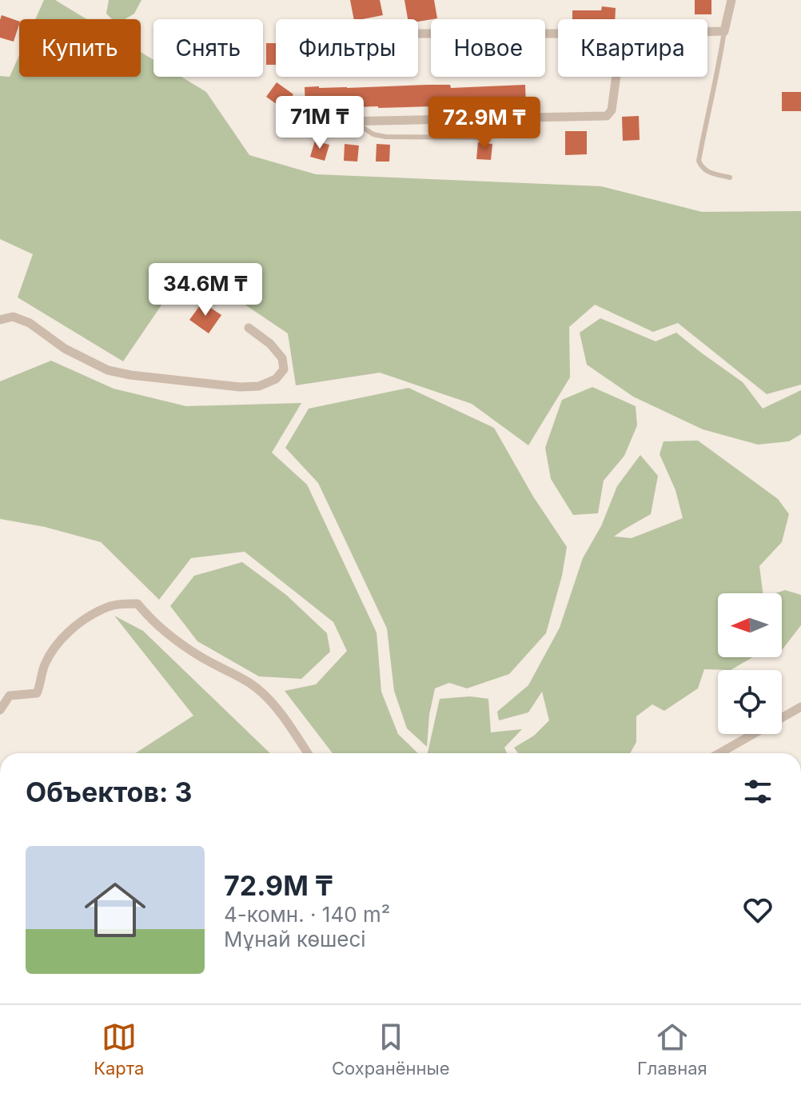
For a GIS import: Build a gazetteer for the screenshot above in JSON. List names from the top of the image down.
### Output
{
  "north": "left",
  "page": {
    "chip": [
      "Купить",
      "Снять",
      "Фильтры",
      "Новое",
      "Квартира"
    ],
    "price": ["71M ₸", "72.9M ₸", "34.6M ₸"],
    "heading": "Объектов: 3",
    "list": [
      {
        "name": "72.9M ₸",
        "note": "4-комн. · 140 m² · Мұнай көшесі"
      }
    ],
    "tabs": ["Карта", "Сохранённые", "Главная"]
  }
}
